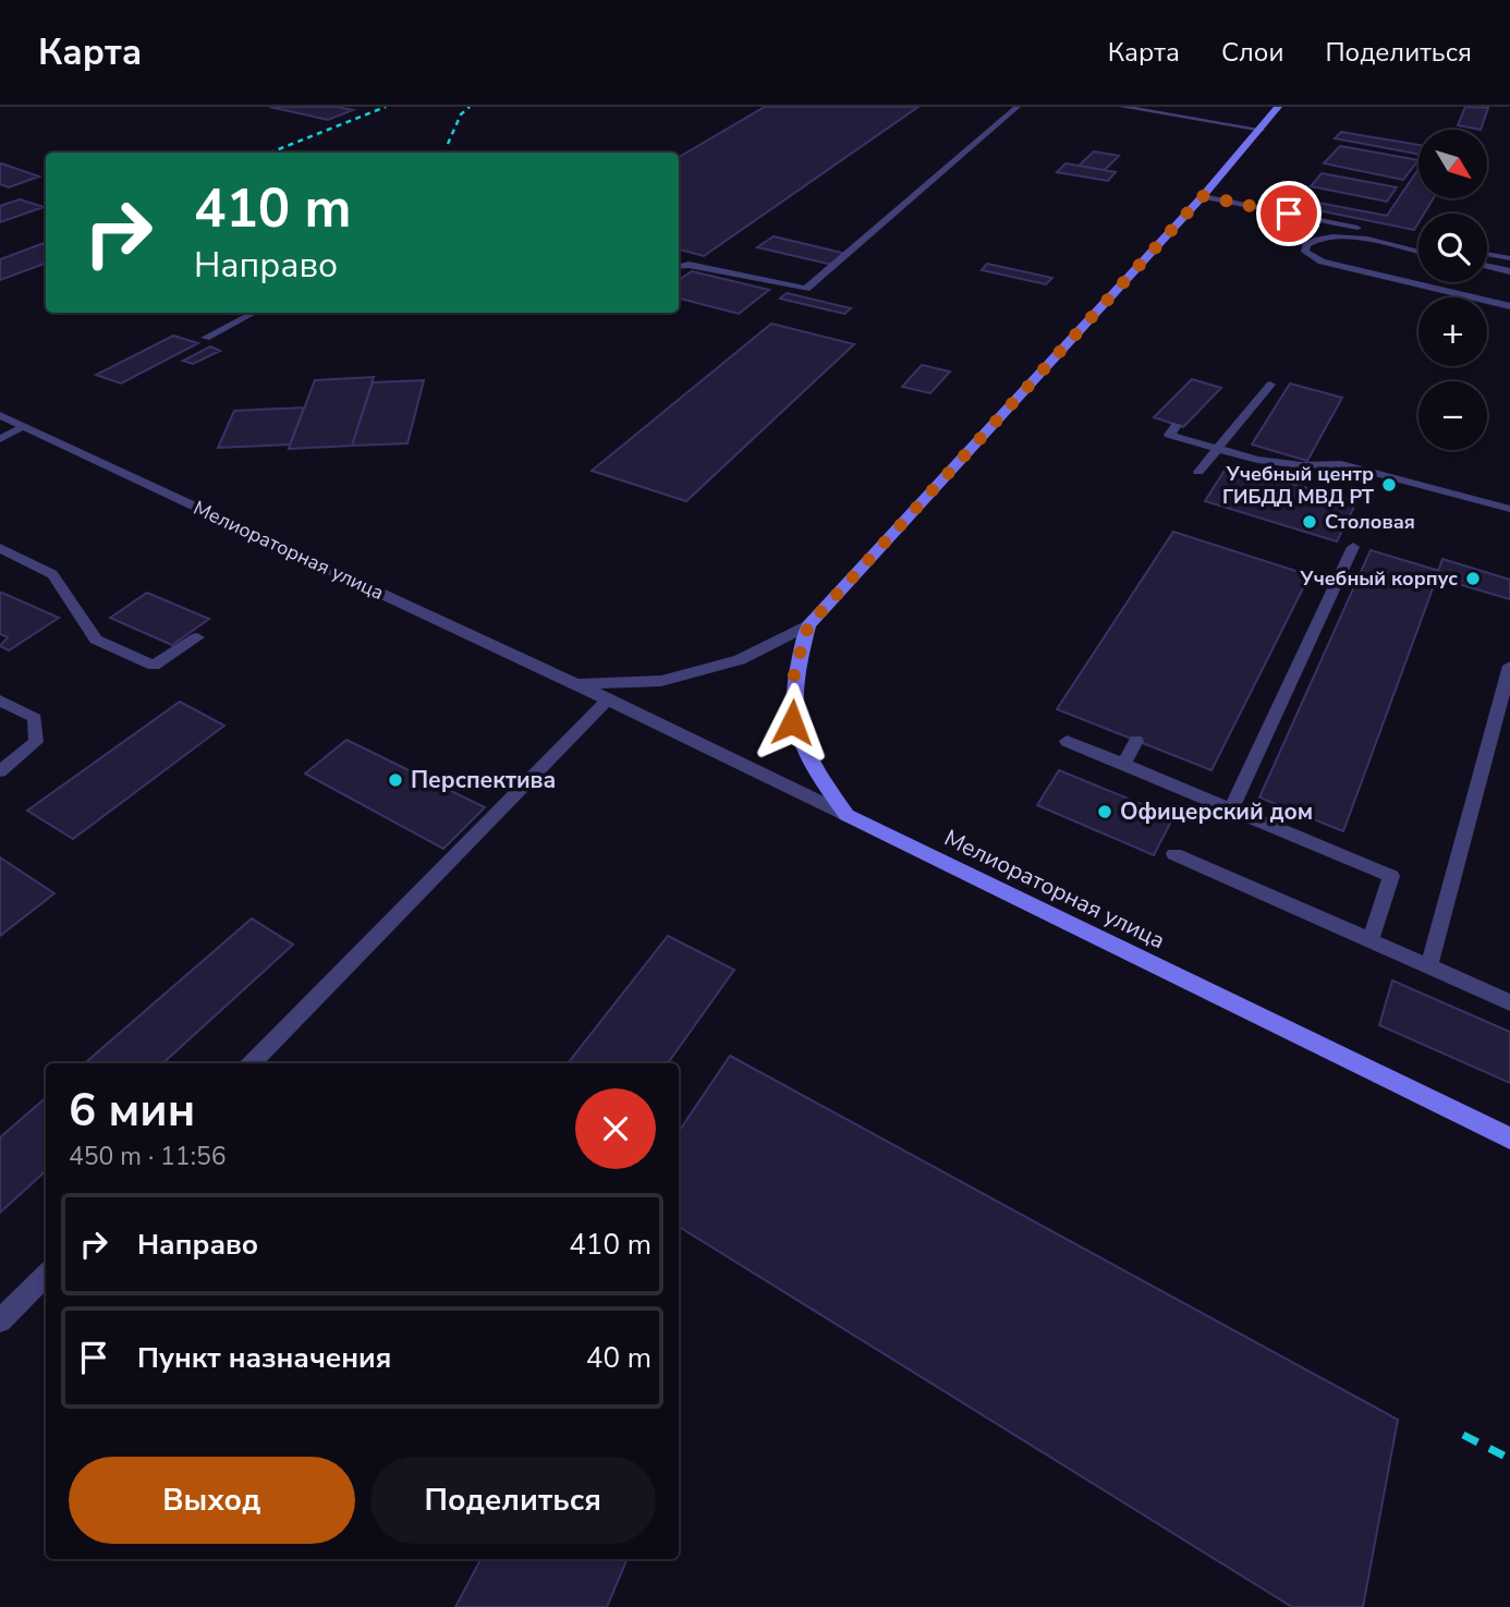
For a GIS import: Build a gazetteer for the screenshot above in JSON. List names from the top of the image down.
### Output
{
  "streets": {
    "street": ["Мелиораторная улица"]
  },
  "places": [
    "Учебный центр ГИБДД МВД РТ",
    "Столовая",
    "Учебный корпус",
    "Перспектива",
    "Офицерский дом"
  ],
  "north": "bottom right",
  "page": {
    "header": "Карта",
    "nav": ["Карта", "Слои", "Поделиться"],
    "map_buttons": ["+", "−"],
    "turn": ["410 m", "Направо"],
    "heading": ["6 мин", "450 m · 11:56"],
    "list": [
      {
        "name": "Направо",
        "value": "410 m"
      },
      {
        "name": "Пункт назначения",
        "value": "40 m"
      }
    ],
    "buttons": ["Выход", "Поделиться"]
  }
}
